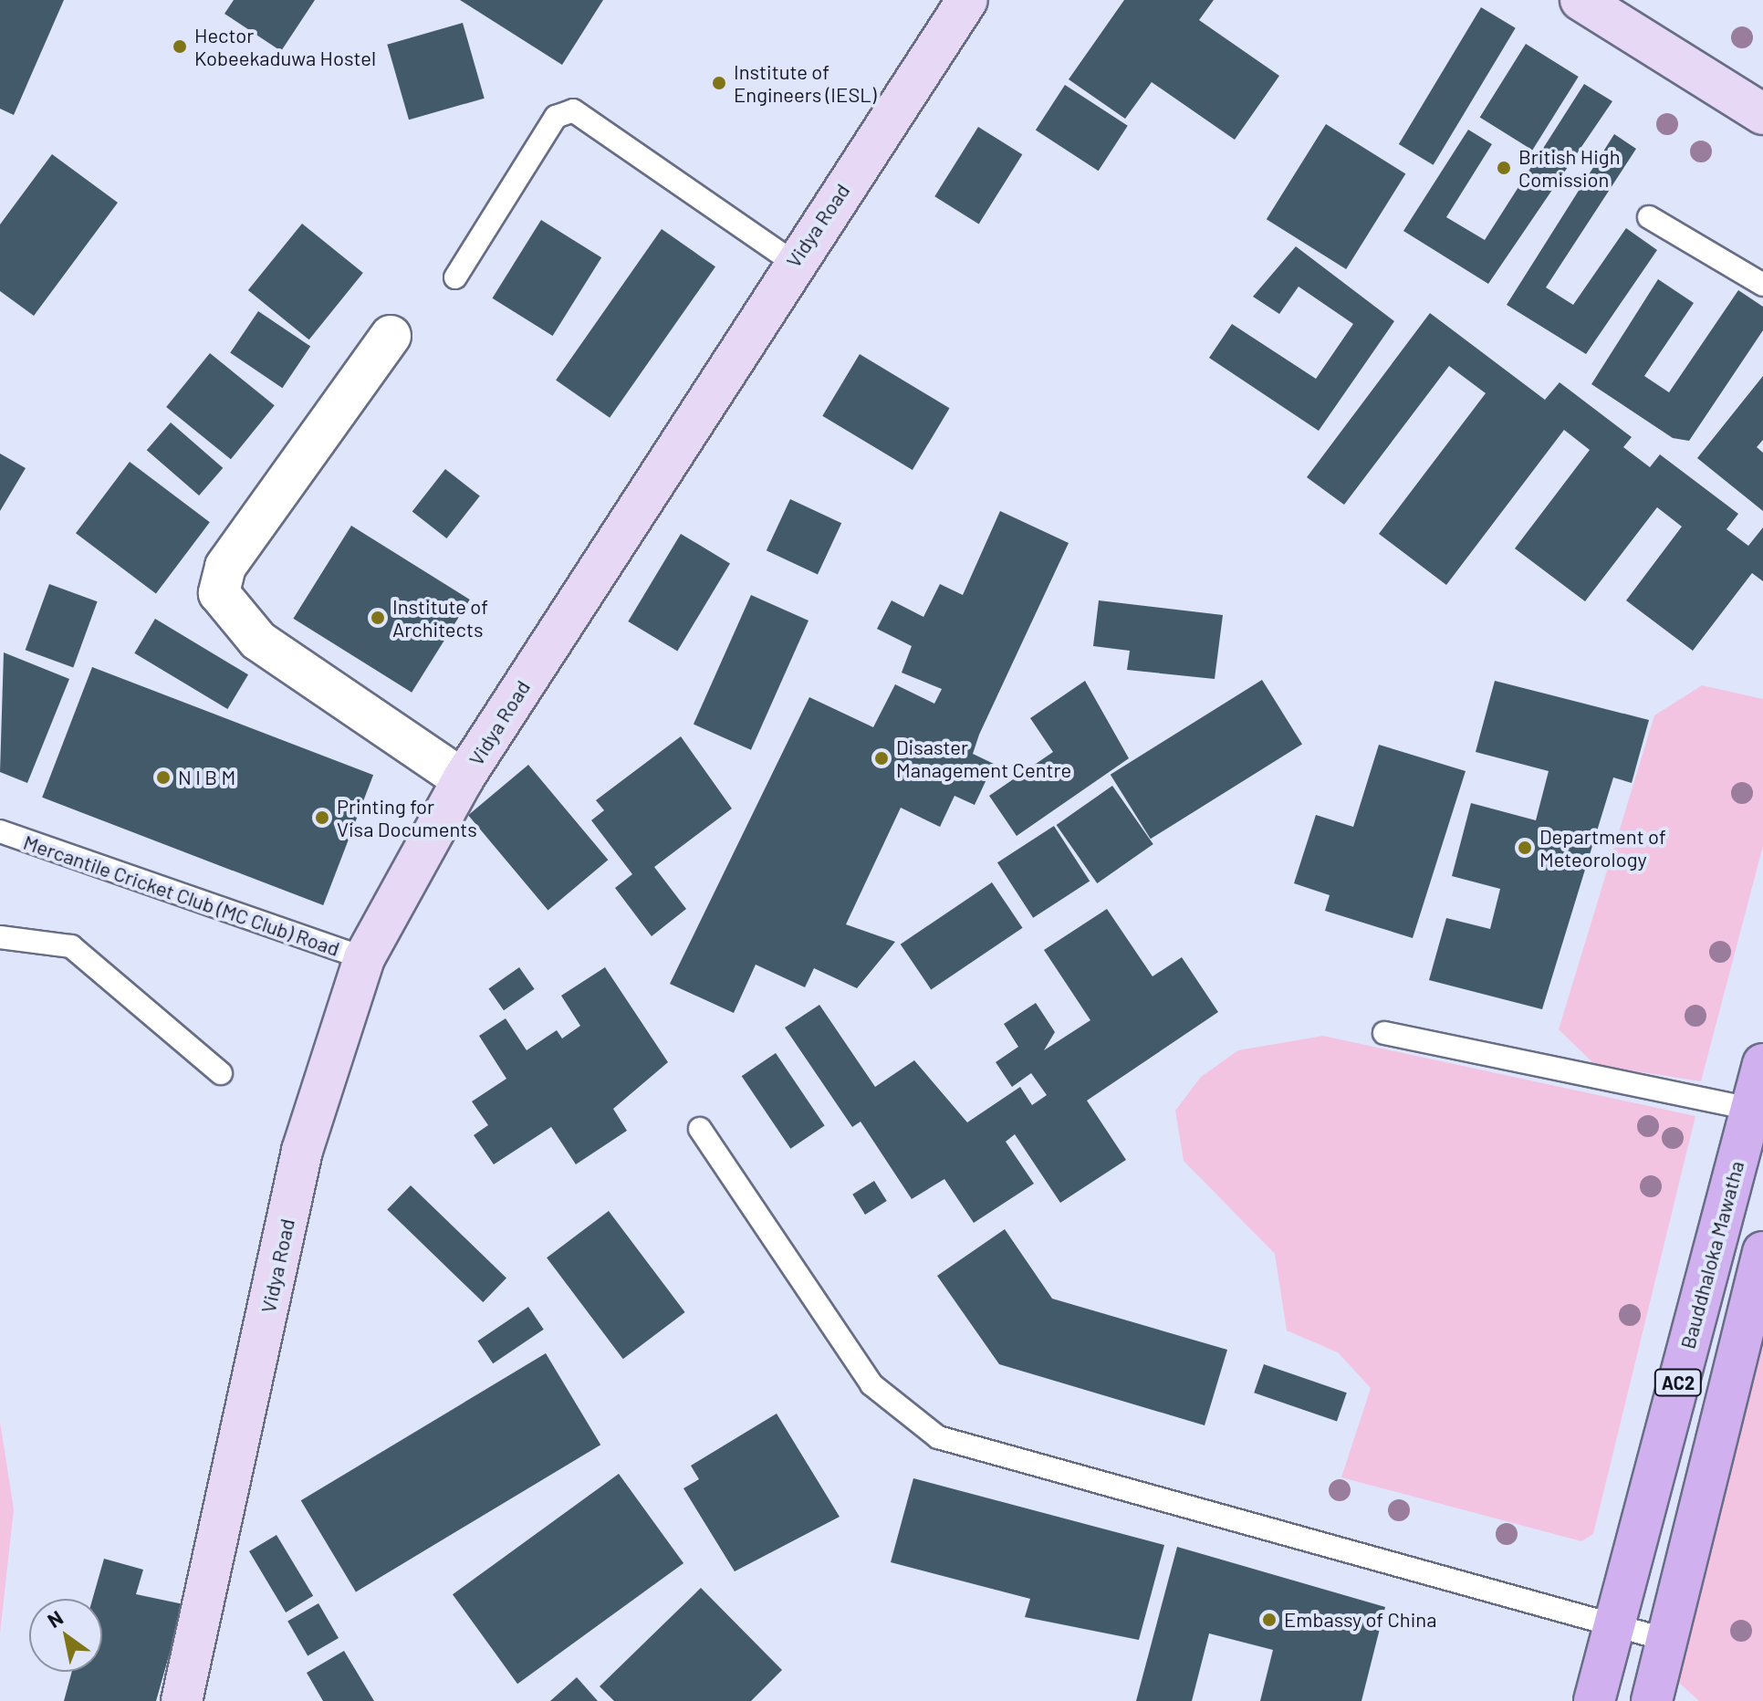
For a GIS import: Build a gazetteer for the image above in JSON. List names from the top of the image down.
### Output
{
  "streets": {
    "main road": ["Bauddhaloka Mawatha", "AC2"],
    "street": ["Vidya Road"],
    "lane": ["Mercantile Cricket Club (MC Club) Road"]
  },
  "crossings": [
    ["Vidya Road", "Mercantile Cricket Club (MC Club) Road"]
  ],
  "places": [
    "Hector Kobeekaduwa Hostel",
    "Institute of Engineers (IESL)",
    "British High Comission",
    "Institute of Architects",
    "Disaster Management Centre",
    "N I B M",
    "Printing for Visa Documents",
    "Department of Meteorology",
    "Embassy of China"
  ],
  "north": "top left"
}
